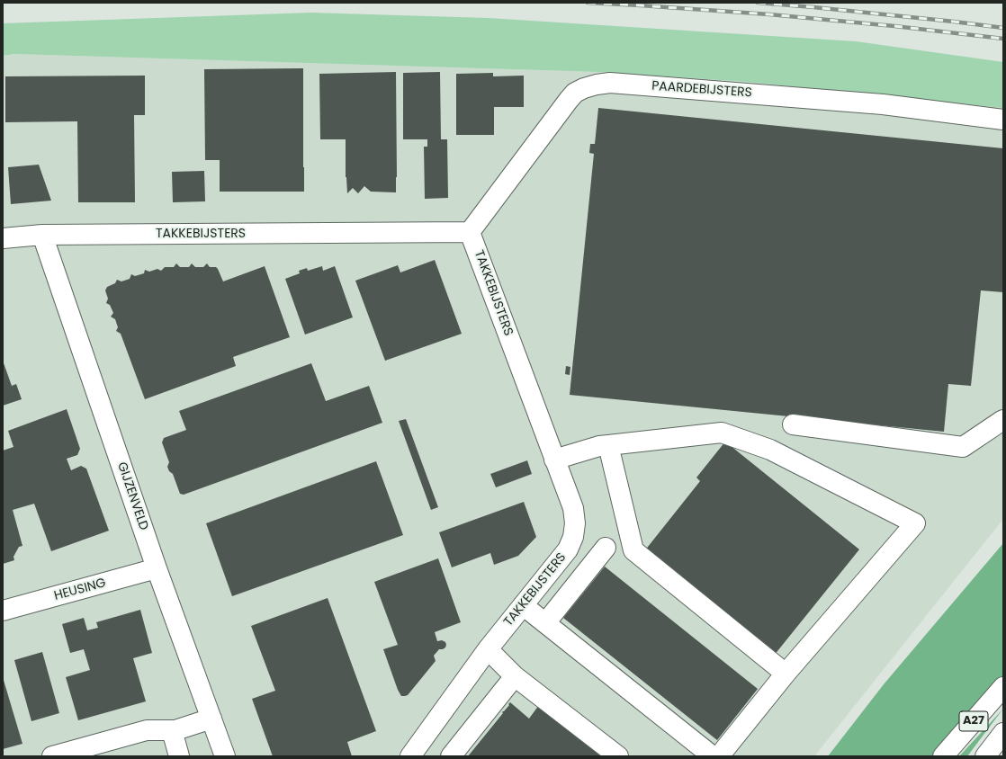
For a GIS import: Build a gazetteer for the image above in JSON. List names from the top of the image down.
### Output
{
  "streets": {
    "main road": [
      "PAARDEBIJSTERS",
      "TAKKEBIJSTERS",
      "GIJZENVELD",
      "HEUSING",
      "A27"
    ]
  },
  "crossings": [
    ["PAARDEBIJSTERS", "TAKKEBIJSTERS"],
    ["TAKKEBIJSTERS", "GIJZENVELD"],
    ["GIJZENVELD", "HEUSING"]
  ]
}
